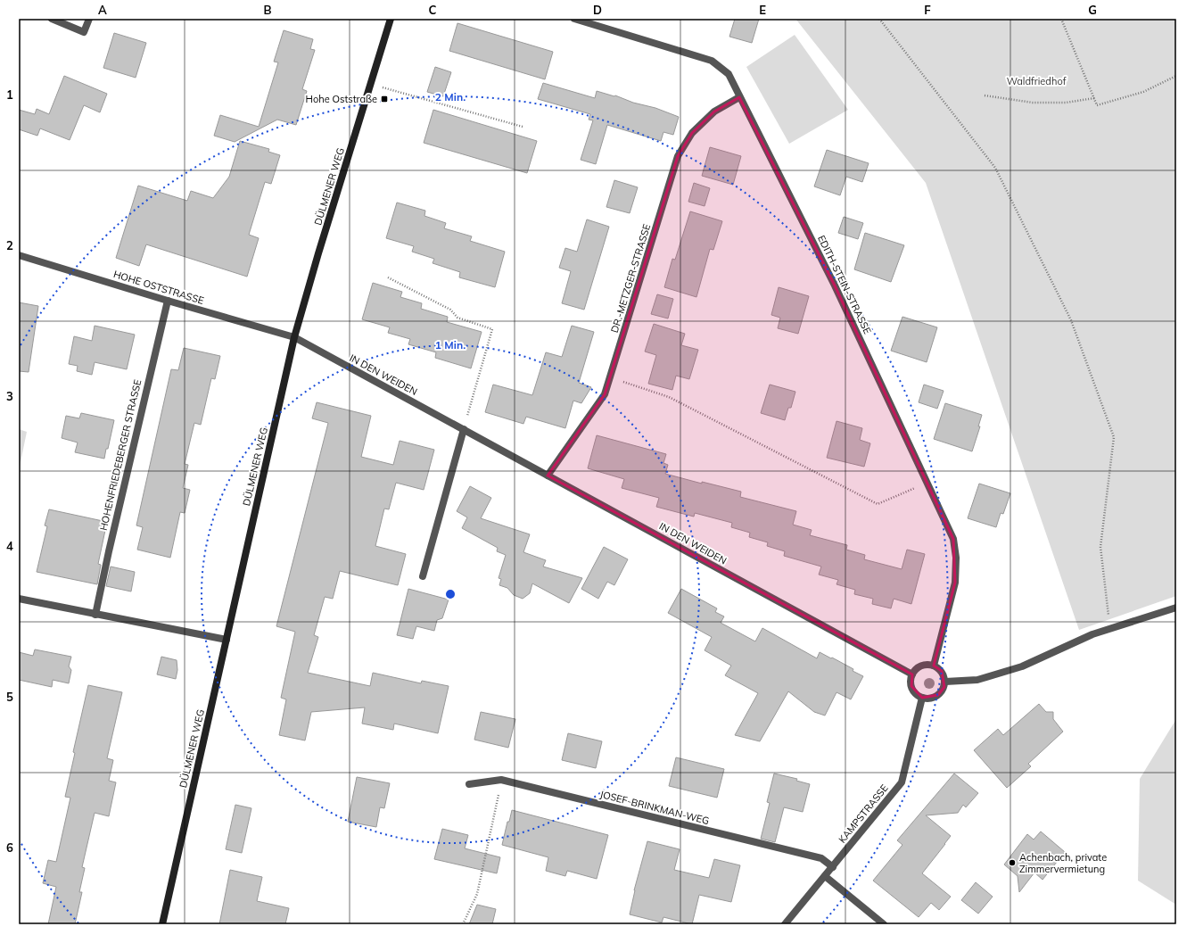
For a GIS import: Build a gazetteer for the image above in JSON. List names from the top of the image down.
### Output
{
  "streets": {
    "street": [
      "DÜLMENER WEG",
      "DR.-METZGER-STRASSE",
      "EDITH-STEIN-STRASSE",
      "HOHE OSTSTRASSE",
      "IN DEN WEIDEN",
      "HOHENFRIEDEBERGER STRASSE",
      "JOSEF-BRINKMAN-WEG",
      "KAMPSTRASSE"
    ]
  },
  "crossings": [
    ["DÜLMENER WEG", "HOHE OSTSTRASSE"],
    ["DÜLMENER WEG", "IN DEN WEIDEN"],
    ["DR.-METZGER-STRASSE", "EDITH-STEIN-STRASSE"],
    ["DR.-METZGER-STRASSE", "IN DEN WEIDEN"],
    ["EDITH-STEIN-STRASSE", "IN DEN WEIDEN"],
    ["EDITH-STEIN-STRASSE", "KAMPSTRASSE"],
    ["HOHE OSTSTRASSE", "IN DEN WEIDEN"],
    ["HOHE OSTSTRASSE", "HOHENFRIEDEBERGER STRASSE"],
    ["IN DEN WEIDEN", "KAMPSTRASSE"],
    ["JOSEF-BRINKMAN-WEG", "KAMPSTRASSE"]
  ],
  "parks": ["Waldfriedhof"],
  "places": {
    "transit": ["Hohe Oststraße"],
    "other": ["Achenbach, private Zimmervermietung"]
  },
  "grid": {
    "columns": [
      "A",
      "B",
      "C",
      "D",
      "E",
      "F",
      "G"
    ],
    "rows": [
      "1",
      "2",
      "3",
      "4",
      "5",
      "6"
    ]
  },
  "rings": ["2 Min.", "1 Min."]
}
